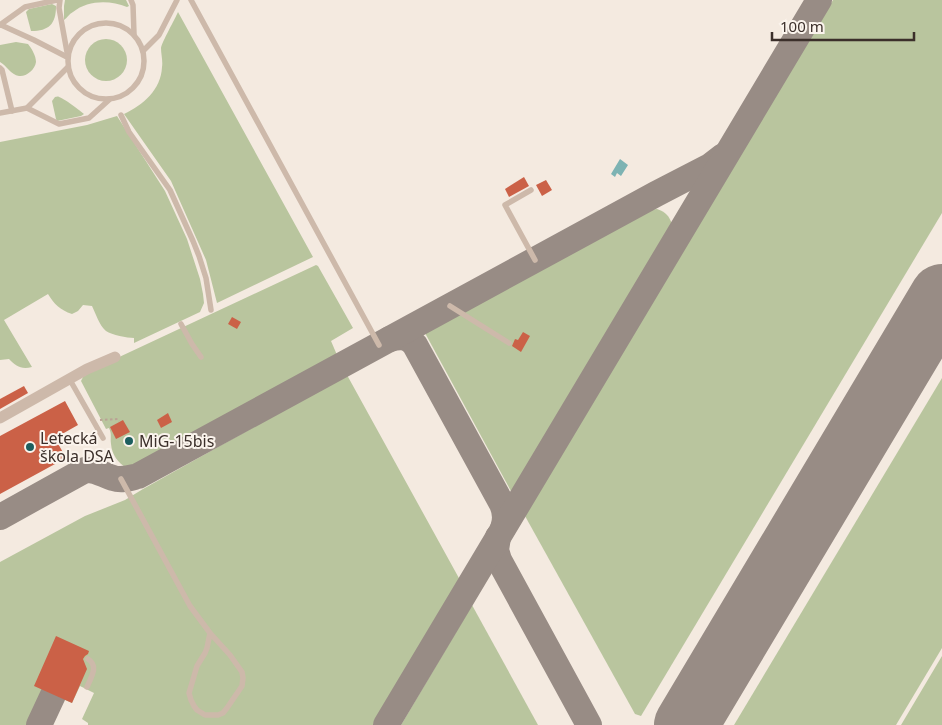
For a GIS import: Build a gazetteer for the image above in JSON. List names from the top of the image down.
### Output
{
  "places": ["MiG-15bis", "Letecká škola DSA"],
  "scale_bar": "100 m"
}
